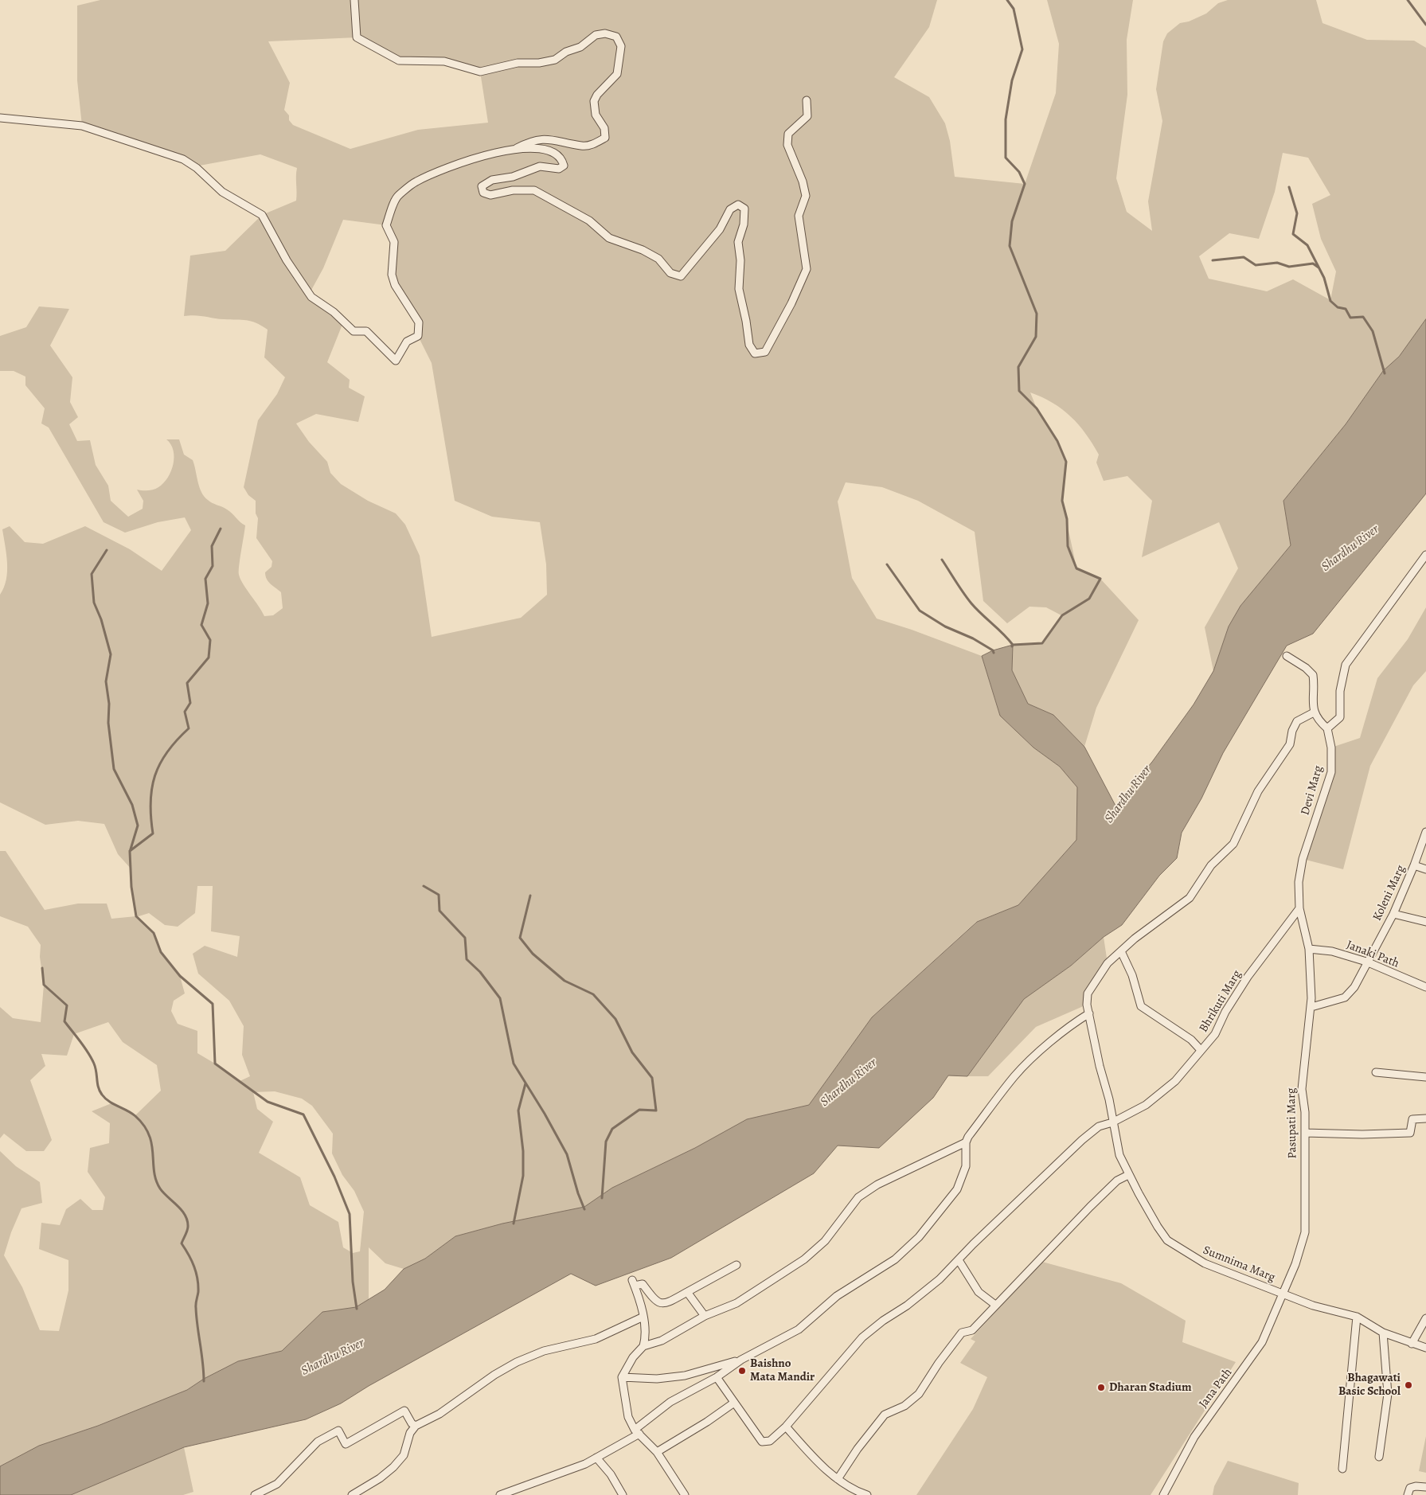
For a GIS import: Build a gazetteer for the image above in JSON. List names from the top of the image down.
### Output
{
  "streets": {
    "street": [
      "Devi Marg",
      "Koleni Marg",
      "Janaki Path",
      "Bhrikuti Marg",
      "Pasupati Marg",
      "Sumnima Marg",
      "Jana Path"
    ]
  },
  "crossings": [
    ["Devi Marg", "Bhrikuti Marg"],
    ["Devi Marg", "Sumnima Marg"],
    ["Koleni Marg", "Janaki Path"],
    ["Koleni Marg", "Pasupati Marg"],
    ["Janaki Path", "Pasupati Marg"],
    ["Bhrikuti Marg", "Sumnima Marg"],
    ["Pasupati Marg", "Sumnima Marg"],
    ["Pasupati Marg", "Jana Path"],
    ["Sumnima Marg", "Jana Path"]
  ],
  "water": ["Shardhu River"],
  "places": ["Baishno Mata Mandir", "Bhagawati Basic School", "Dharan Stadium"]
}
